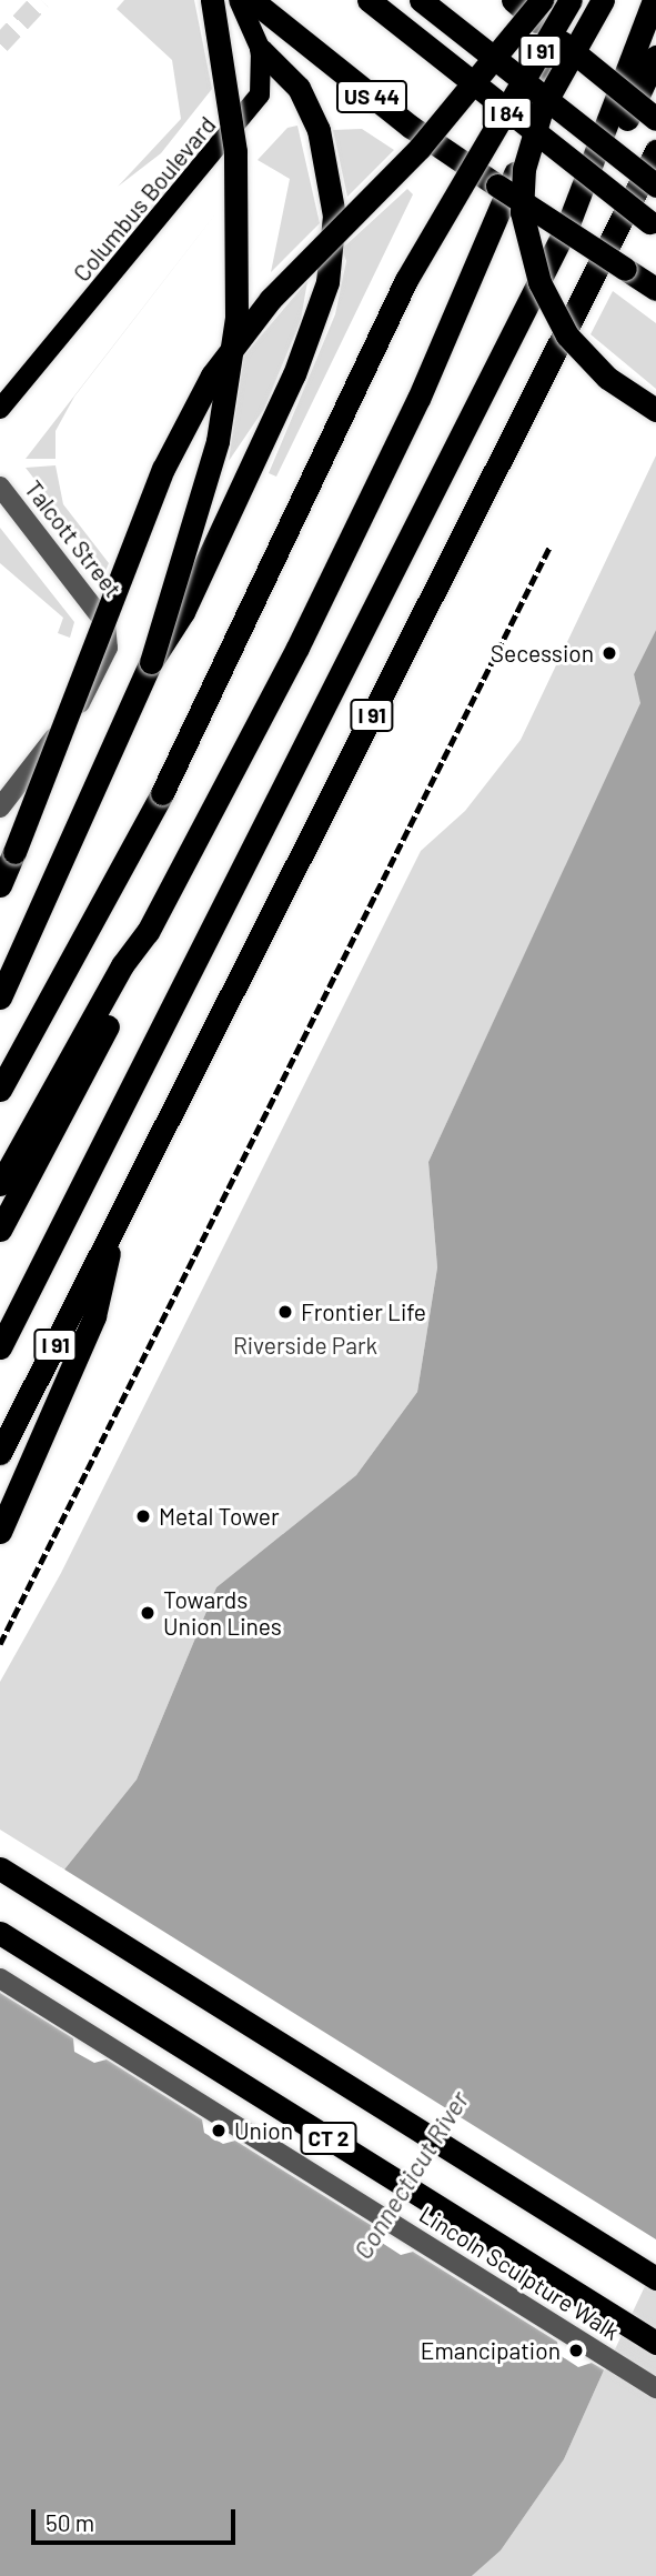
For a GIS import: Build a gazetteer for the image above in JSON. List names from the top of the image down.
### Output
{
  "streets": {
    "highway": [
      "I 91",
      "US 44",
      "I 84",
      "CT 2"
    ],
    "main road": ["Columbus Boulevard"],
    "street": ["Talcott Street", "Lincoln Sculpture Walk"]
  },
  "water": ["Connecticut River"],
  "parks": ["Riverside Park"],
  "places": [
    "Secession",
    "Frontier Life",
    "Metal Tower",
    "Towards Union Lines",
    "Union",
    "Emancipation"
  ],
  "scale_bar": "50 m"
}
